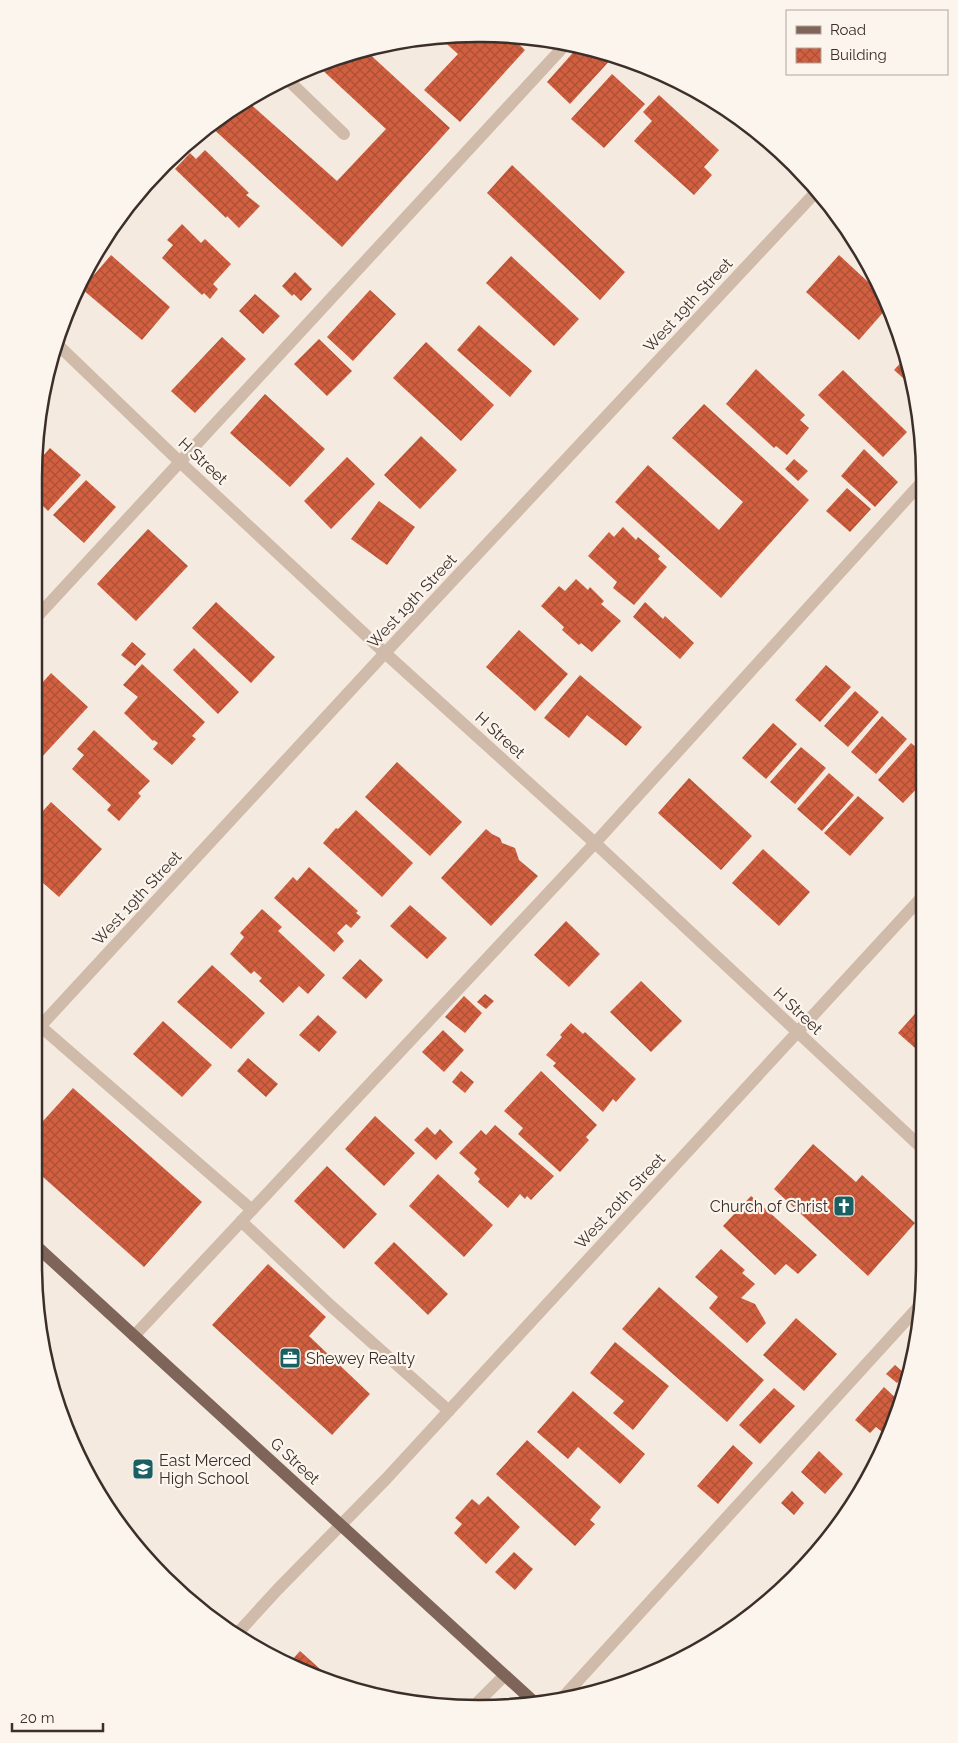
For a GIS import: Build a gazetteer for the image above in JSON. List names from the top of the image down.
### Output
{
  "streets": {
    "main road": ["G Street"],
    "street": ["West 19th Street", "H Street", "West 20th Street"]
  },
  "crossings": [
    ["West 19th Street", "H Street"],
    ["H Street", "West 20th Street"],
    ["West 20th Street", "G Street"]
  ],
  "places": {
    "church": ["Church of Christ"],
    "office": ["Shewey Realty"],
    "school or university": ["East Merced High School"]
  },
  "legend": ["Road", "Building"],
  "scale_bar": "20 m"
}
